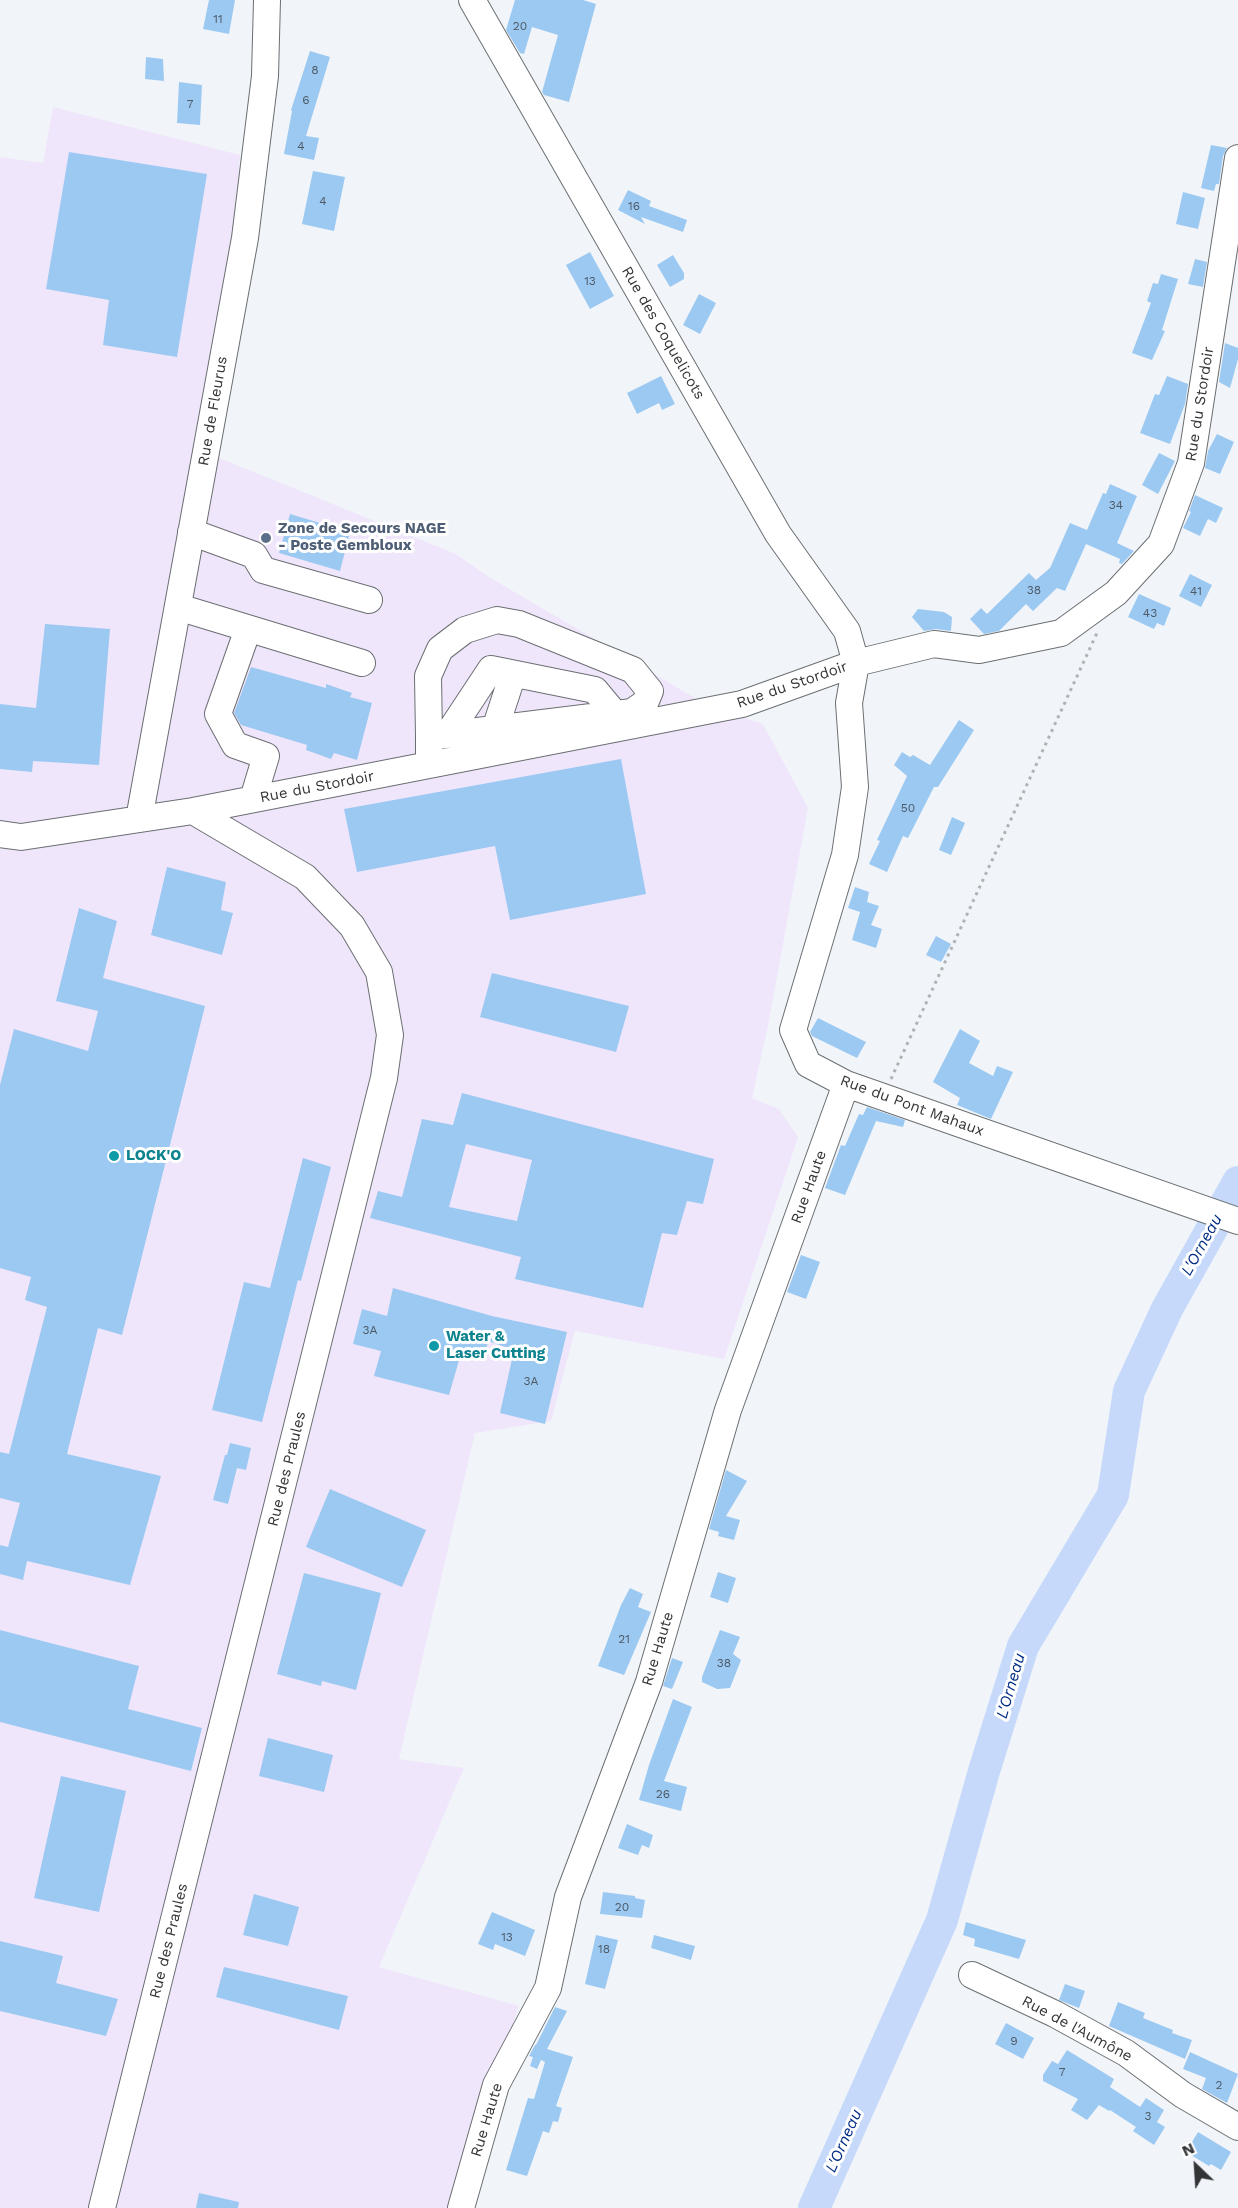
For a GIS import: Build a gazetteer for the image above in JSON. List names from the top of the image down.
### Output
{
  "streets": {
    "street": [
      "Rue des Coquelicots",
      "Rue du Stordoir",
      "Rue de Fleurus",
      "Rue du Pont Mahaux",
      "Rue Haute",
      "Rue des Praules",
      "Rue de l'Aumône"
    ]
  },
  "crossings": [
    ["Rue des Coquelicots", "Rue du Stordoir"],
    ["Rue des Coquelicots", "Rue du Pont Mahaux"],
    ["Rue du Stordoir", "Rue de Fleurus"],
    ["Rue du Stordoir", "Rue du Pont Mahaux"],
    ["Rue du Stordoir", "Rue des Praules"],
    ["Rue du Pont Mahaux", "Rue Haute"]
  ],
  "water": ["L'Orneau"],
  "places": ["Zone de Secours NAGE - Poste Gembloux", "LOCK'O", "Water & Laser Cutting"],
  "house_numbers": [
    "11",
    "20",
    "8",
    "6",
    "7",
    "4",
    "4",
    "16",
    "13",
    "34",
    "38",
    "41",
    "43",
    "50",
    "3A",
    "3A",
    "21",
    "38",
    "26",
    "20",
    "13",
    "18",
    "9",
    "7",
    "2",
    "3"
  ],
  "north": "top left"
}
